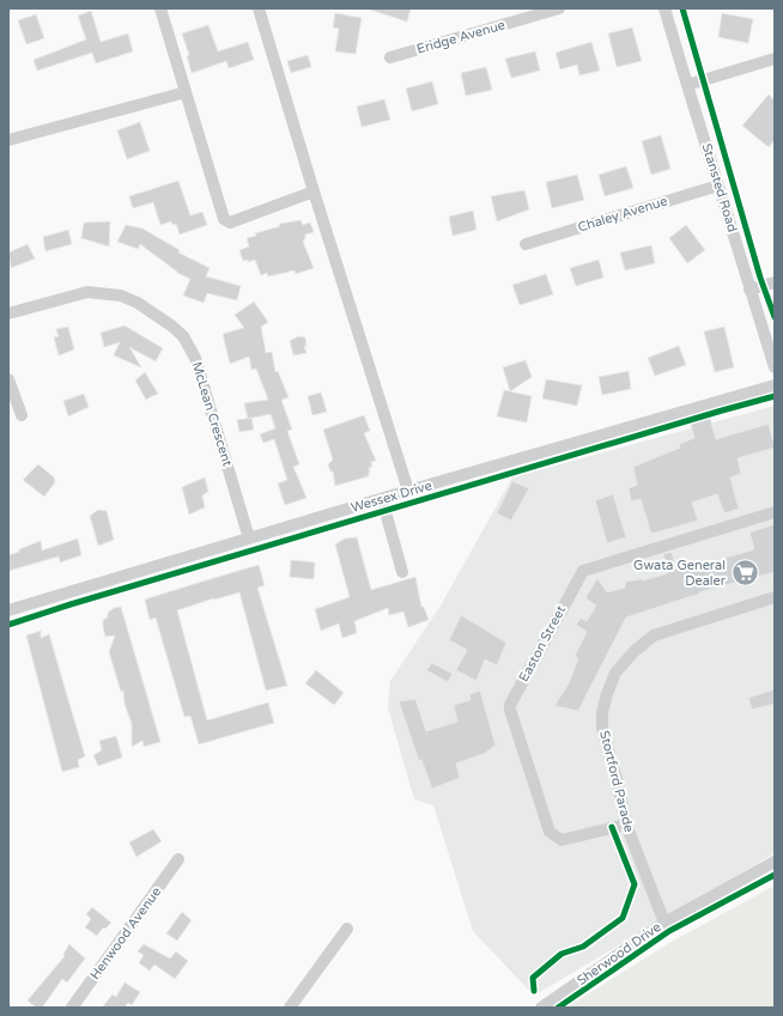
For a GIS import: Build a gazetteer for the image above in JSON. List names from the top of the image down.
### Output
{
  "streets": {
    "street": [
      "Eridge Avenue",
      "Stansted Road",
      "Chaley Avenue",
      "McLean Crescent",
      "Wessex Drive",
      "Easton Street",
      "Stortford Parade",
      "Henwood Avenue",
      "Sherwood Drive"
    ]
  },
  "crossings": [
    ["Stansted Road", "Chaley Avenue"],
    ["McLean Crescent", "Wessex Drive"],
    ["Easton Street", "Stortford Parade"],
    ["Stortford Parade", "Sherwood Drive"]
  ],
  "places": {
    "supermarket": ["Gwata General Dealer"]
  }
}
